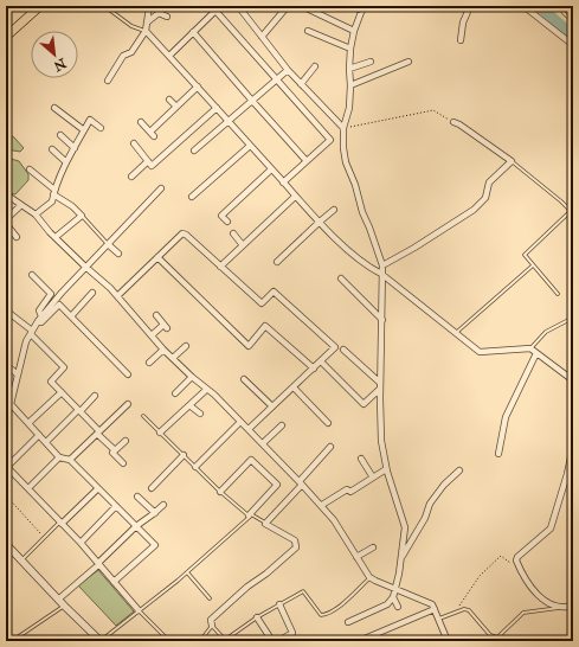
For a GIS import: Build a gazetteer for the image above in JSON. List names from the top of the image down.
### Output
{
  "north": "bottom right"
}
